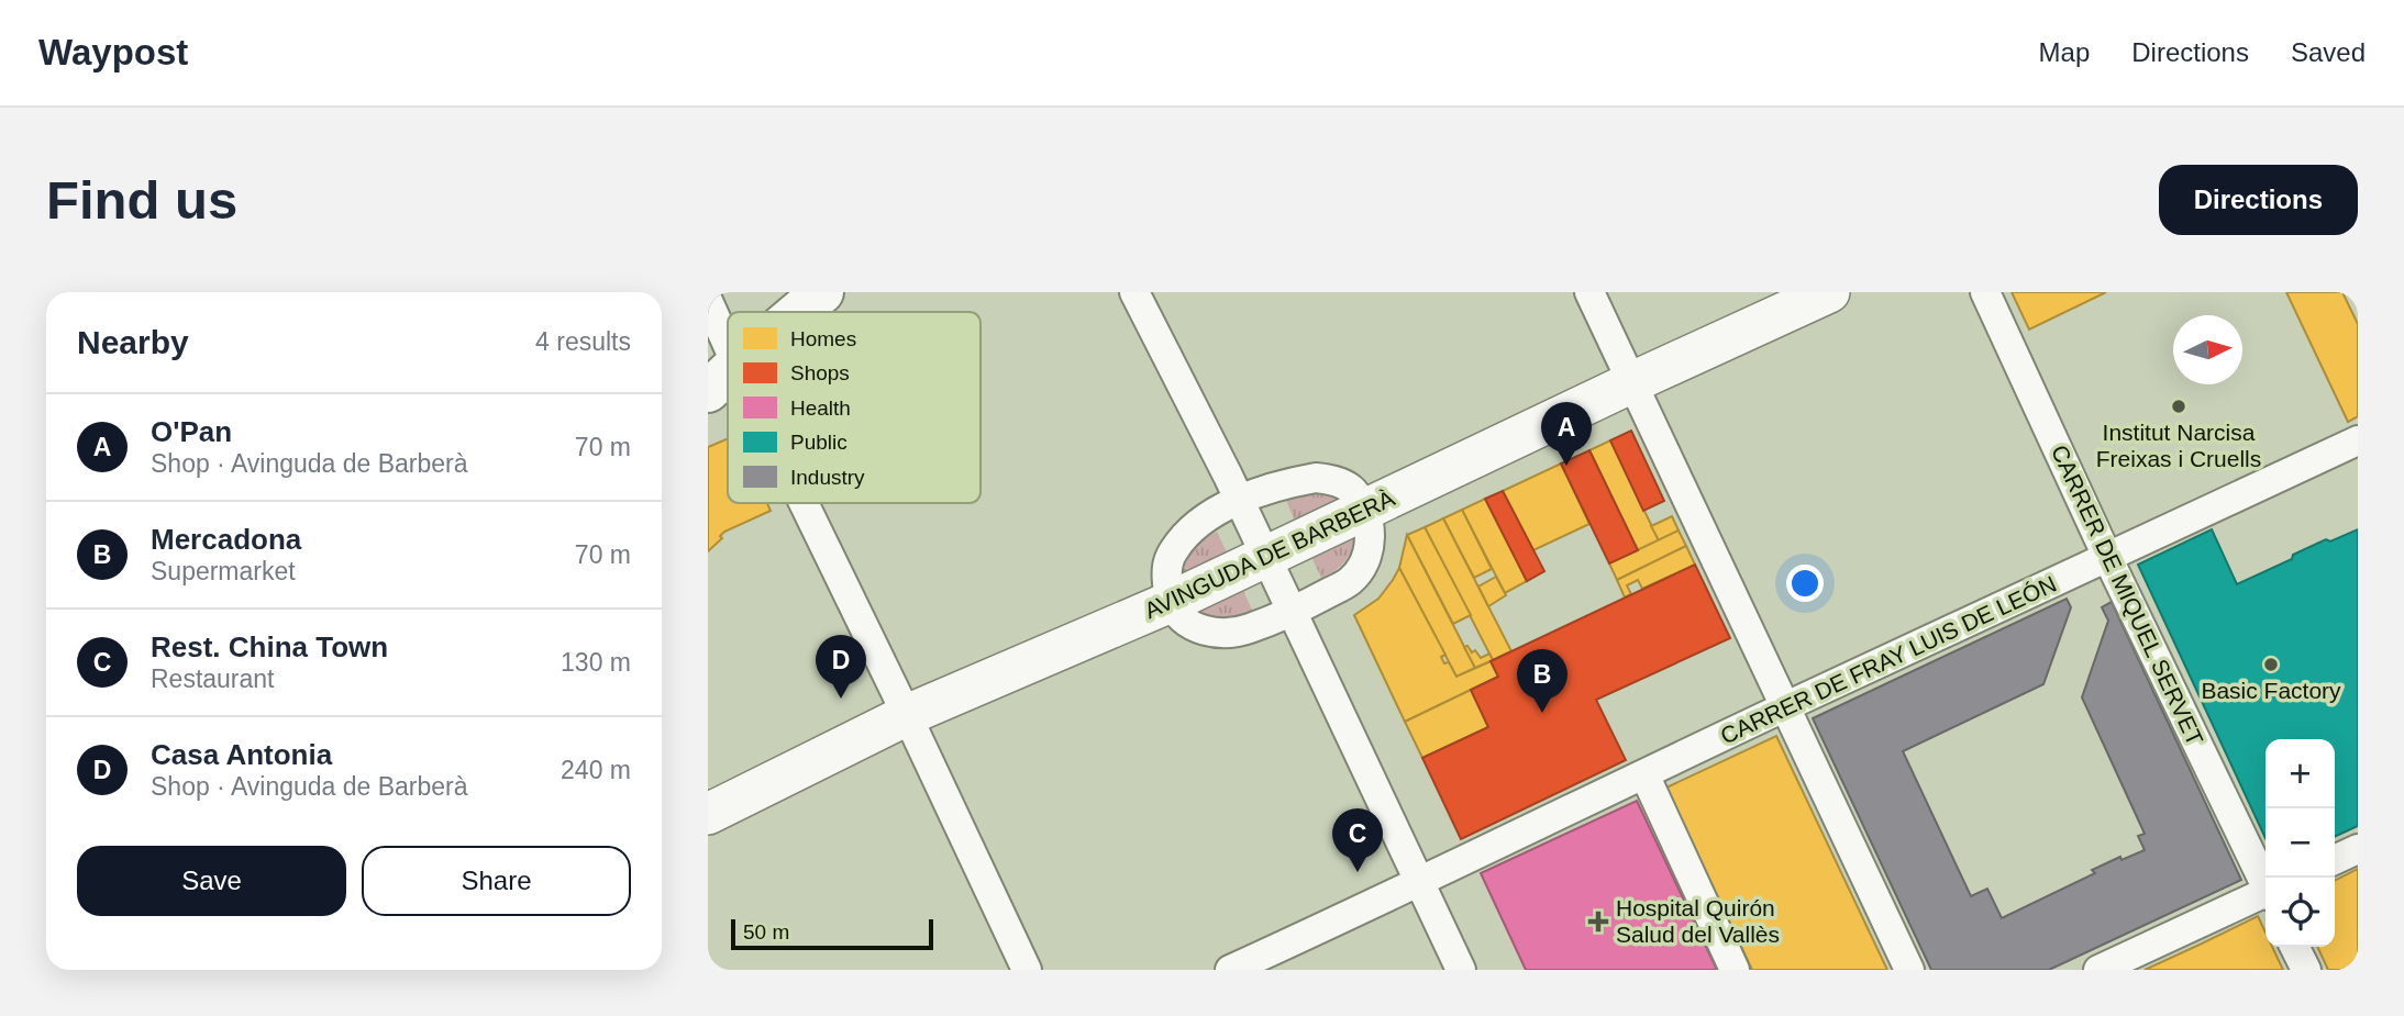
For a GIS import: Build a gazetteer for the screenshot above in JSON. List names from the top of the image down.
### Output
{
  "streets": {
    "street": ["AVINGUDA DE BARBERÀ", "CARRER DE MIQUEL SERVET", "CARRER DE FRAY LUIS DE LEÓN"]
  },
  "crossings": [
    ["CARRER DE MIQUEL SERVET", "CARRER DE FRAY LUIS DE LEÓN"]
  ],
  "places": {
    "other": ["Institut Narcisa Freixas i Cruells", "Basic Factory"],
    "health": ["Hospital Quirón Salud del Vallès"]
  },
  "legend": [
    "Homes",
    "Shops",
    "Health",
    "Public",
    "Industry"
  ],
  "scale_bar": "50 m",
  "north": "right",
  "page": {
    "header": "Waypost",
    "nav": ["Map", "Directions", "Saved"],
    "buttons": [
      "Directions",
      ["Save", "Share"]
    ],
    "title": "Find us",
    "heading": ["Nearby", "4 results"],
    "list": [
      {
        "mark": "A",
        "name": "O'Pan",
        "note": "Shop · Avinguda de Barberà",
        "value": "70 m"
      },
      {
        "mark": "B",
        "name": "Mercadona",
        "note": "Supermarket",
        "value": "70 m"
      },
      {
        "mark": "C",
        "name": "Rest. China Town",
        "note": "Restaurant",
        "value": "130 m"
      },
      {
        "mark": "D",
        "name": "Casa Antonia",
        "note": "Shop · Avinguda de Barberà",
        "value": "240 m"
      }
    ],
    "pins": [
      "A",
      "D",
      "B",
      "C"
    ],
    "map_buttons": ["+", "−"],
    "scale": "50 m"
  }
}
